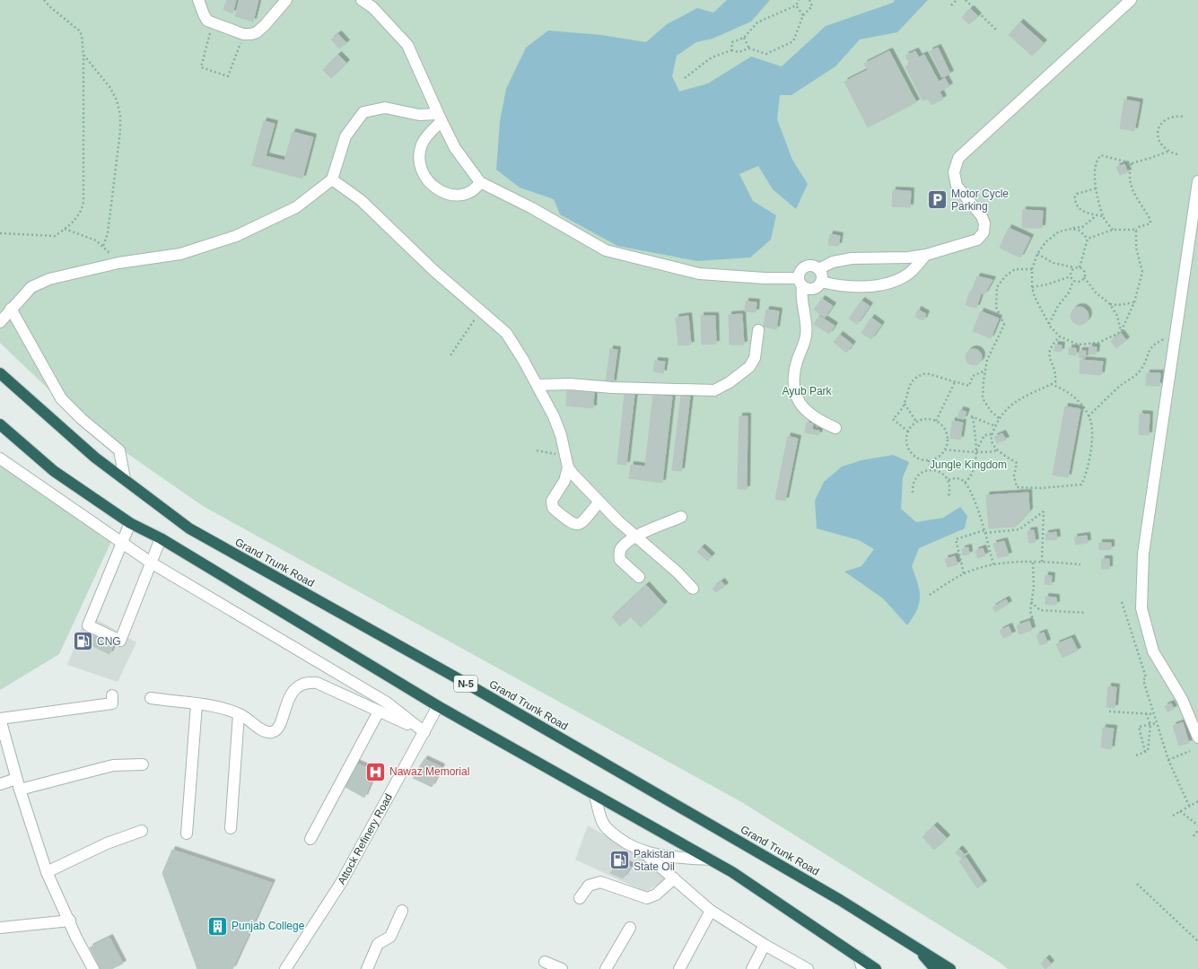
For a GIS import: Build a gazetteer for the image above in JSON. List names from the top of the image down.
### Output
{
  "streets": {
    "highway": ["Grand Trunk Road", "N-5"],
    "street": ["Attock Refinery Road"]
  },
  "parks": ["Ayub Park", "Jungle Kingdom"],
  "places": {
    "parking": ["Motor Cycle Parking"],
    "fuel station": ["CNG", "Pakistan State Oil"],
    "hospital": ["Nawaz Memorial"],
    "building": ["Punjab College"]
  }
}
